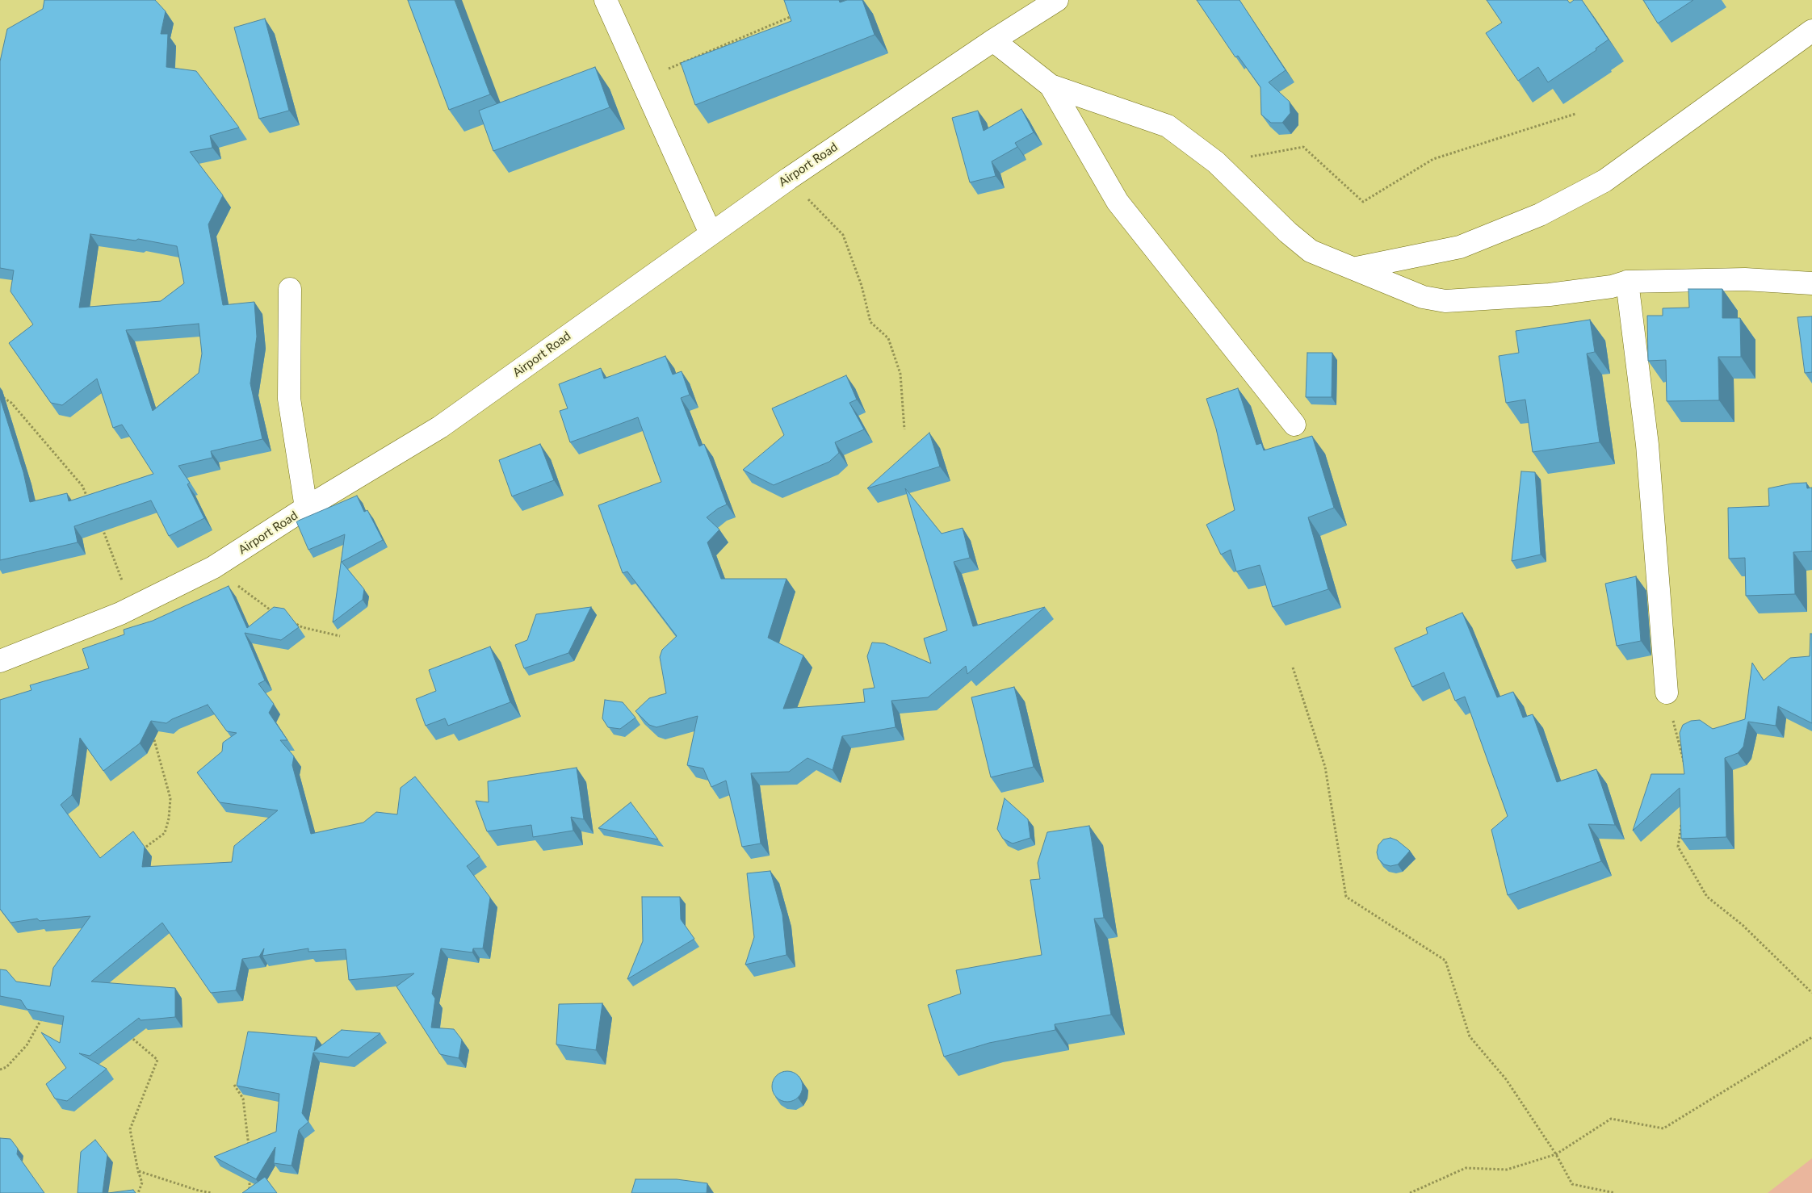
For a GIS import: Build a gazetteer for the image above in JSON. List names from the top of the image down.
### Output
{
  "streets": {
    "street": ["Airport Road"]
  }
}
